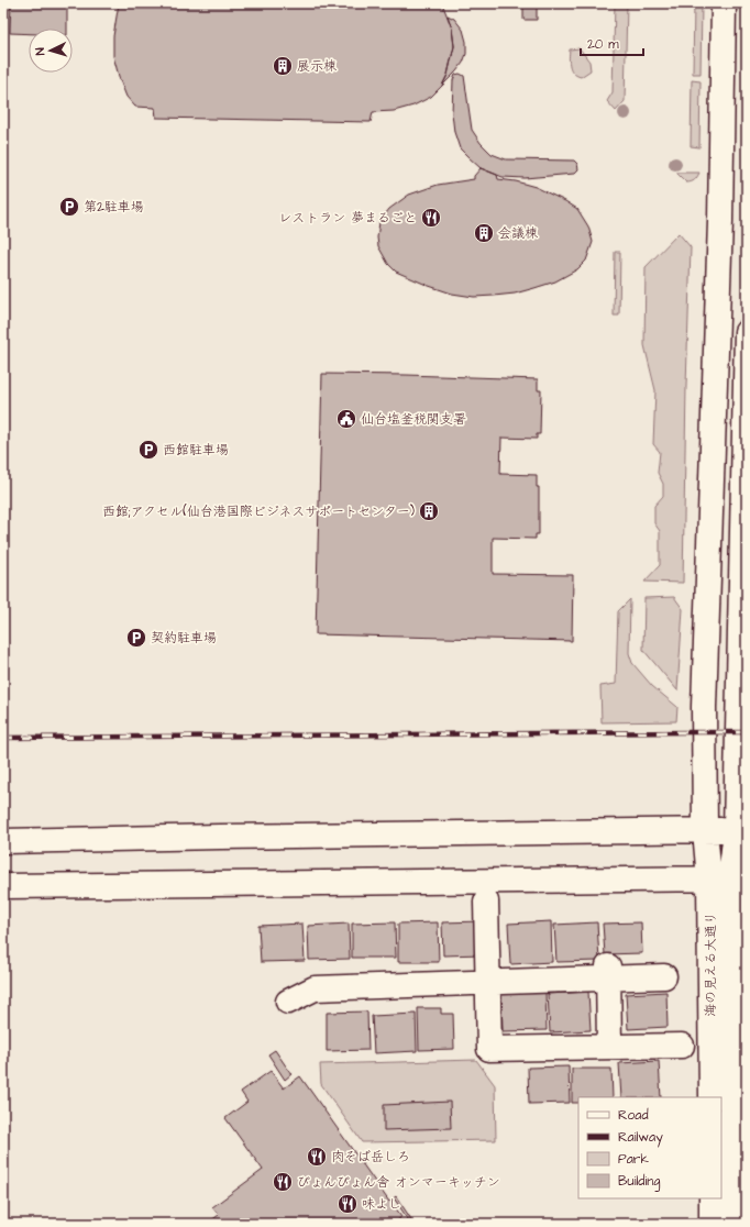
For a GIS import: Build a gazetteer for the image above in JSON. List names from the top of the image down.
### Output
{
  "streets": {
    "street": ["海の見える大通り"]
  },
  "places": {
    "building": ["展示棟", "会議棟", "西館;アクセル(仙台港国際ビジネスサポートセンター)"],
    "parking": ["第2駐車場", "西館駐車場", "契約駐車場"],
    "restaurant": [
      "レストラン 夢まるごと",
      "肉そば岳しろ",
      "ぴょんぴょん舎 オンマーキッチン",
      "味よし"
    ],
    "public building": ["仙台塩釜税関支署"]
  },
  "legend": [
    "Road",
    "Railway",
    "Park",
    "Building"
  ],
  "scale_bar": "20 m",
  "north": "left"
}
